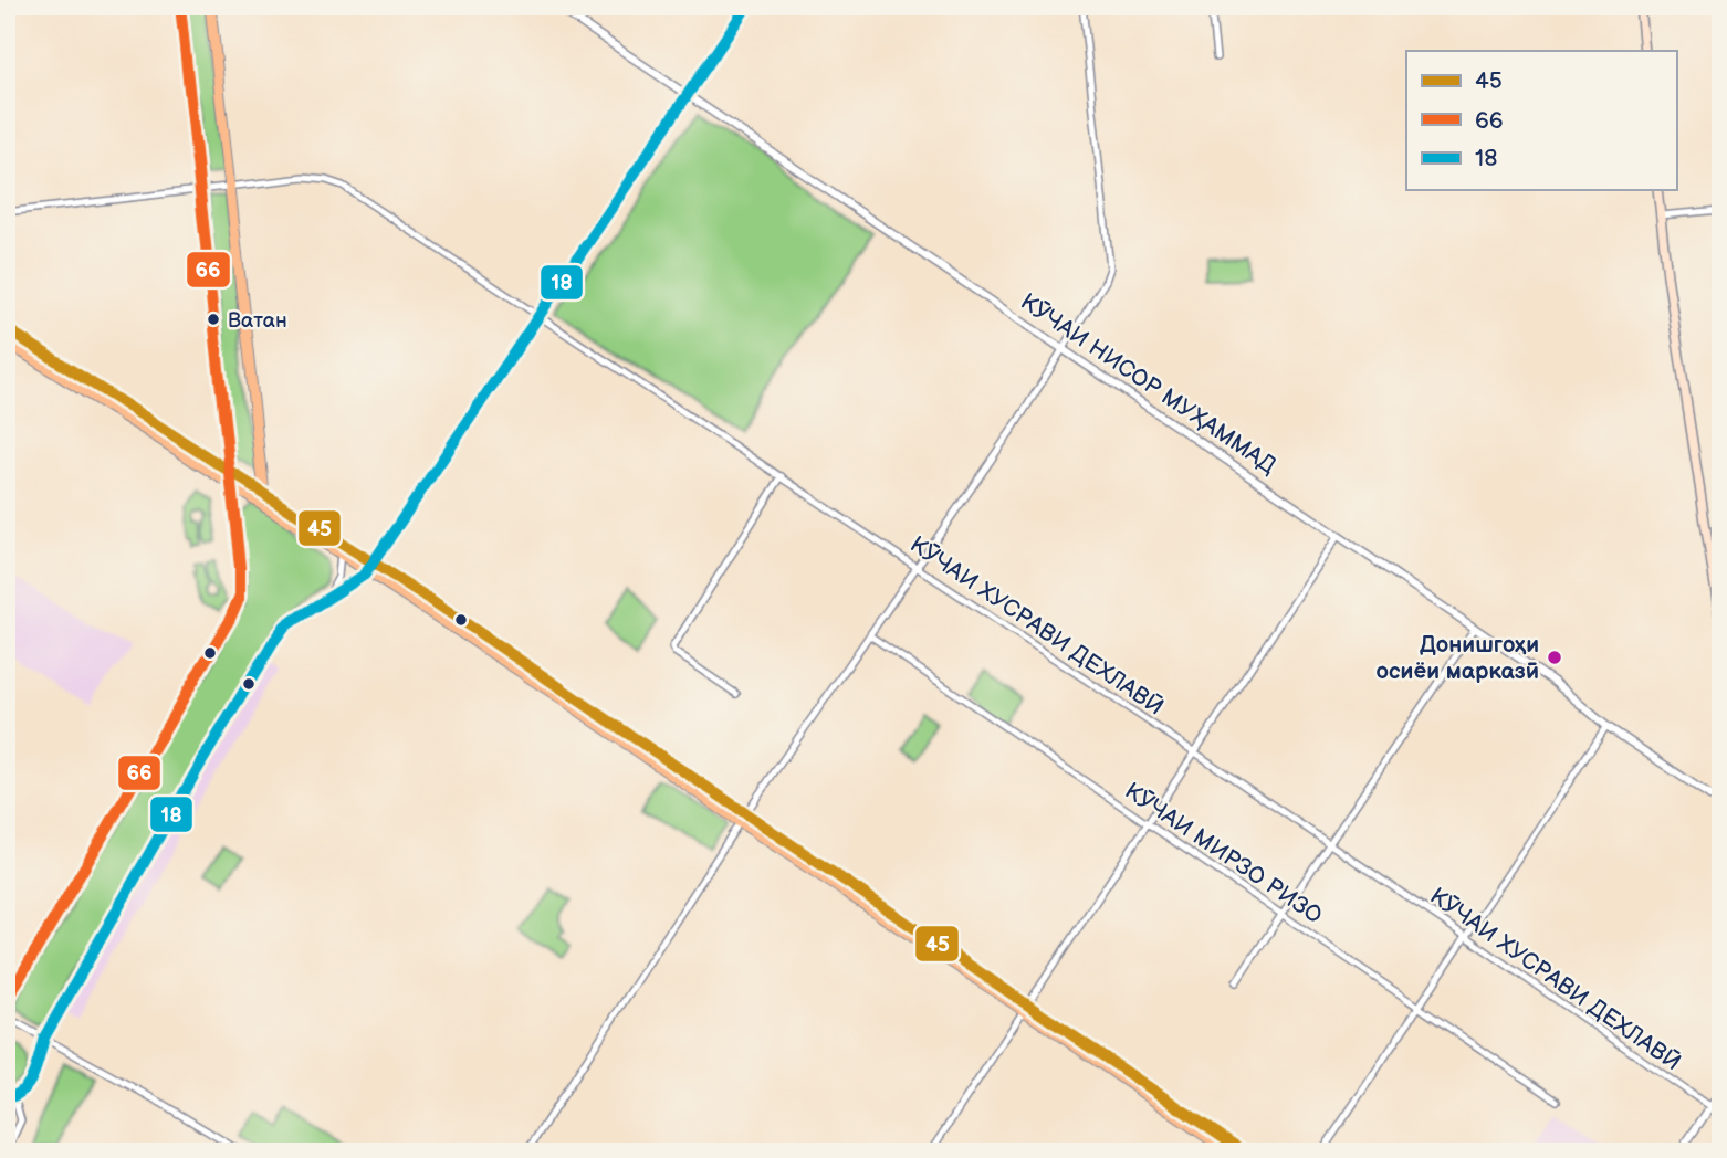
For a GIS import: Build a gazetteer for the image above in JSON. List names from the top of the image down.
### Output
{
  "streets": {
    "street": ["КӮЧАИ НИСОР МУҲАММАД", "КӮЧАИ ХУСРАВИ ДЕХЛАВӢ", "КӮЧАИ МИРЗО РИЗО"]
  },
  "places": ["Ватан", "Донишгоҳи осиёи марказӣ"],
  "lines": ["transit line 66", "transit line 18", "transit line 45"],
  "legend": ["45", "66", "18"]
}
